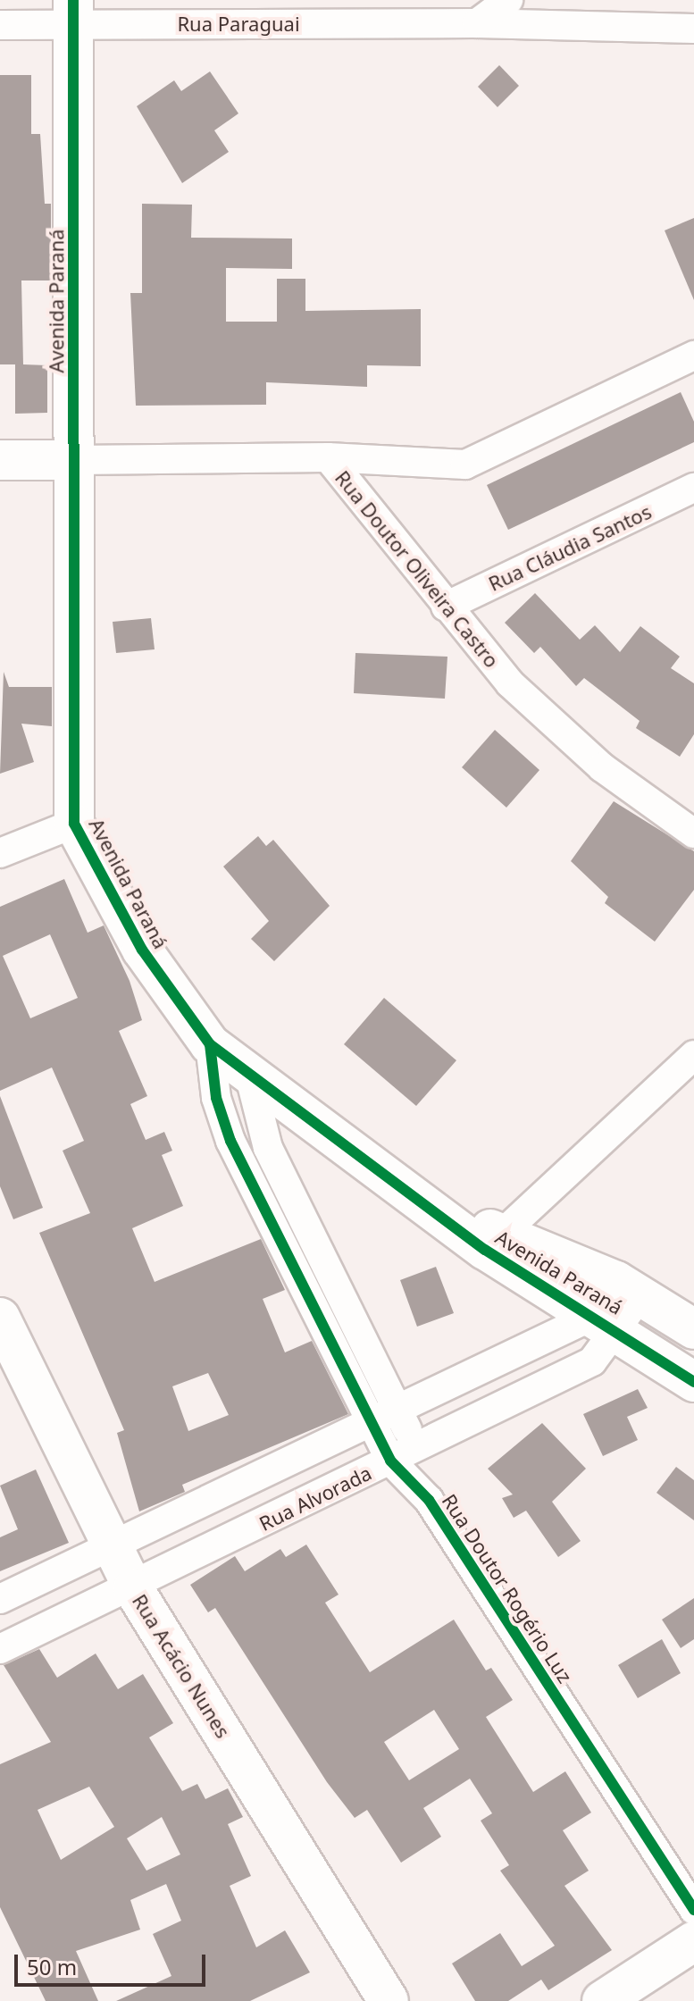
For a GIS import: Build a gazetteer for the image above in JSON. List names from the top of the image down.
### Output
{
  "streets": {
    "street": [
      "Rua Paraguai",
      "Avenida Paraná",
      "Rua Cláudia Santos",
      "Rua Doutor Oliveira Castro",
      "Rua Alvorada",
      "Rua Doutor Rogério Luz",
      "Rua Acácio Nunes"
    ]
  },
  "crossings": [
    ["Rua Paraguai", "Avenida Paraná"],
    ["Avenida Paraná", "Rua Doutor Oliveira Castro"],
    ["Avenida Paraná", "Rua Alvorada"],
    ["Avenida Paraná", "Rua Doutor Rogério Luz"],
    ["Rua Cláudia Santos", "Rua Doutor Oliveira Castro"],
    ["Rua Alvorada", "Rua Doutor Rogério Luz"],
    ["Rua Alvorada", "Rua Acácio Nunes"]
  ],
  "scale_bar": "50 m"
}
